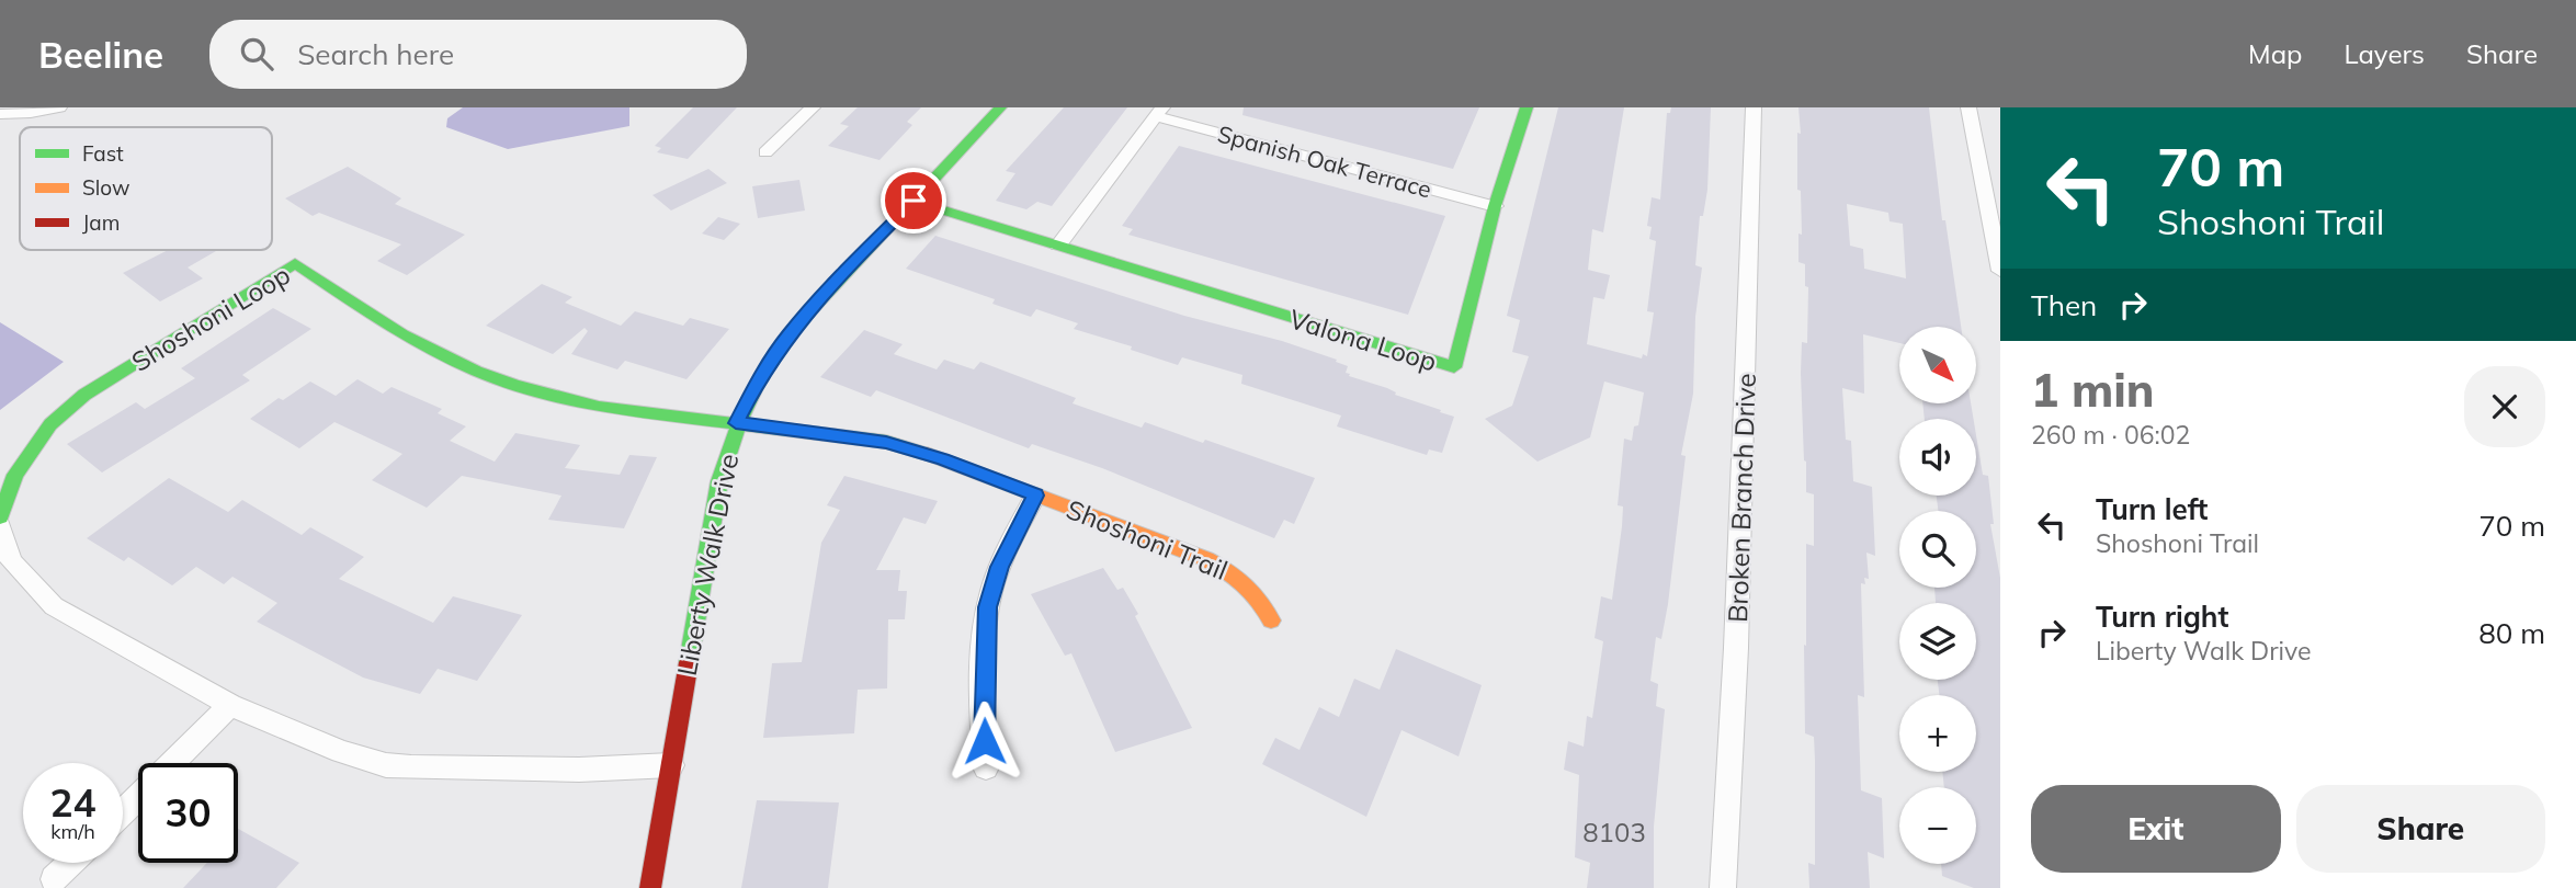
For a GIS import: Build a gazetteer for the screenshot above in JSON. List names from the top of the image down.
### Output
{
  "streets": {
    "street": [
      "Spanish Oak Terrace",
      "Shoshoni Loop",
      "Valona Loop",
      "Broken Branch Drive",
      "Shoshoni Trail",
      "Liberty Walk Drive"
    ]
  },
  "crossings": [
    ["Spanish Oak Terrace", "Valona Loop"],
    ["Shoshoni Loop", "Shoshoni Trail"],
    ["Shoshoni Loop", "Liberty Walk Drive"],
    ["Valona Loop", "Liberty Walk Drive"],
    ["Shoshoni Trail", "Liberty Walk Drive"]
  ],
  "house_numbers": ["8103"],
  "legend": ["Fast", "Slow", "Jam"],
  "north": "bottom right",
  "page": {
    "header": "Beeline",
    "search": "Search here",
    "nav": ["Map", "Layers", "Share"],
    "turn": ["70 m", "Shoshoni Trail"],
    "then": "Then",
    "map_buttons": ["+", "−"],
    "heading": ["1 min", "260 m · 06:02"],
    "list": [
      {
        "name": "Turn left",
        "note": "Shoshoni Trail",
        "value": "70 m"
      },
      {
        "name": "Turn right",
        "note": "Liberty Walk Drive",
        "value": "80 m"
      }
    ],
    "speed": "24 km/h",
    "limit": "30",
    "buttons": ["Exit", "Share"]
  }
}
